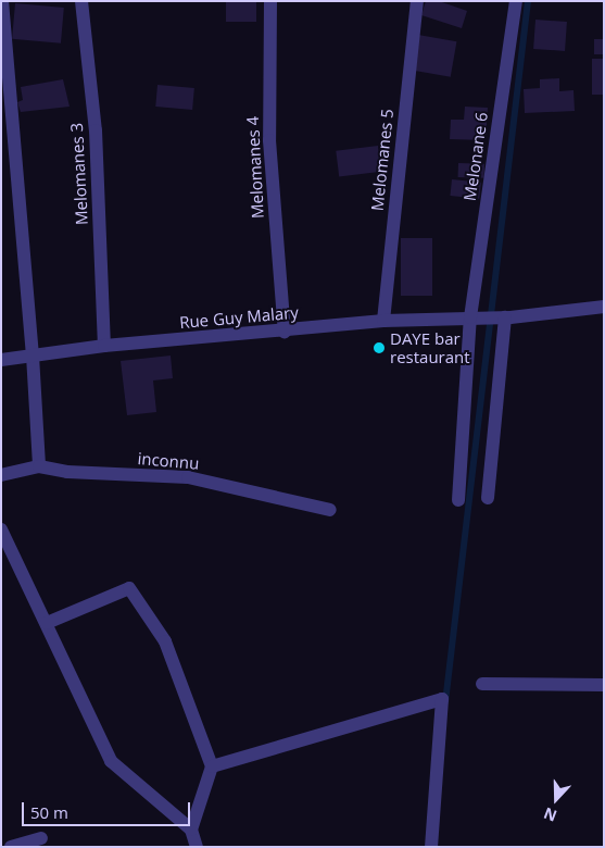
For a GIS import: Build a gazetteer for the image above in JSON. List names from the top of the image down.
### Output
{
  "streets": {
    "street": [
      "Melonane 6",
      "Melomanes 5",
      "Melomanes 4",
      "Melomanes 3",
      "Rue Guy Malary",
      "inconnu"
    ]
  },
  "crossings": [
    ["Melonane 6", "Rue Guy Malary"],
    ["Melomanes 5", "Rue Guy Malary"],
    ["Melomanes 4", "Rue Guy Malary"],
    ["Melomanes 3", "Rue Guy Malary"]
  ],
  "places": ["DAYE bar restaurant"],
  "scale_bar": "50 m",
  "north": "bottom"
}
